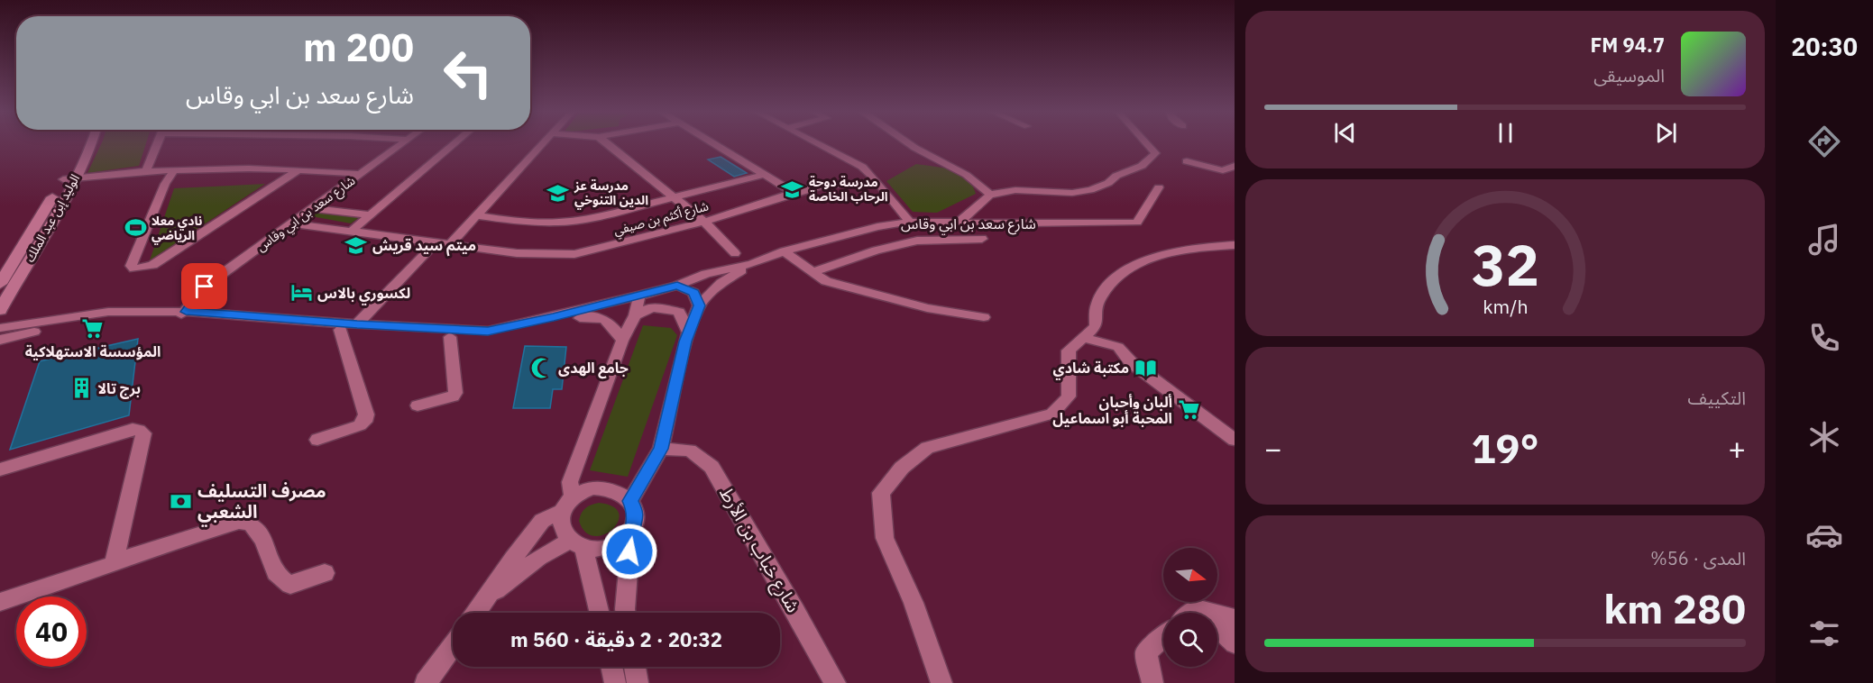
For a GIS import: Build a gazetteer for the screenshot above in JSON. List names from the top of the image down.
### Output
{
  "streets": {
    "main road": ["الوليد إبن عبد الملك"],
    "street": ["شارع سعد بن ابي وقاس", "شارع أكثم بن صيفي", "شارع خباب بن الأرط"]
  },
  "crossings": [
    ["شارع سعد بن ابي وقاس", "شارع أكثم بن صيفي"]
  ],
  "places": {
    "school or university": ["مدرسة دوحة الرحاب الخاصة", "مدرسة عز الدين التنوخي", "ميتم سيد قريش"],
    "sports": ["نادي معلا الرياضي"],
    "hotel": ["لكسوري بالاس"],
    "supermarket": ["المؤسسة الاستهلاكية", "ألبان وأجبان المحبة أبو اسماعيل"],
    "mosque": ["جامع الهدى"],
    "library": ["مكتبة شادي"],
    "building": ["برج تالا"],
    "bank": ["مصرف التسليف الشعبي"]
  },
  "north": "right",
  "page": {
    "tabs": "20:30",
    "turn": ["200 m", "شارع سعد بن ابي وقاس"],
    "song": ["94.7 FM", "الموسيقى"],
    "tile": [
      "التكييف",
      ["المدى · 56%", "280 km"]
    ],
    "heat": ["−", "19°", "+"],
    "limit": "40",
    "trip": "20:32 · 2 دقيقة · 560 m",
    "gauge": ["32", "km/h"]
  }
}
